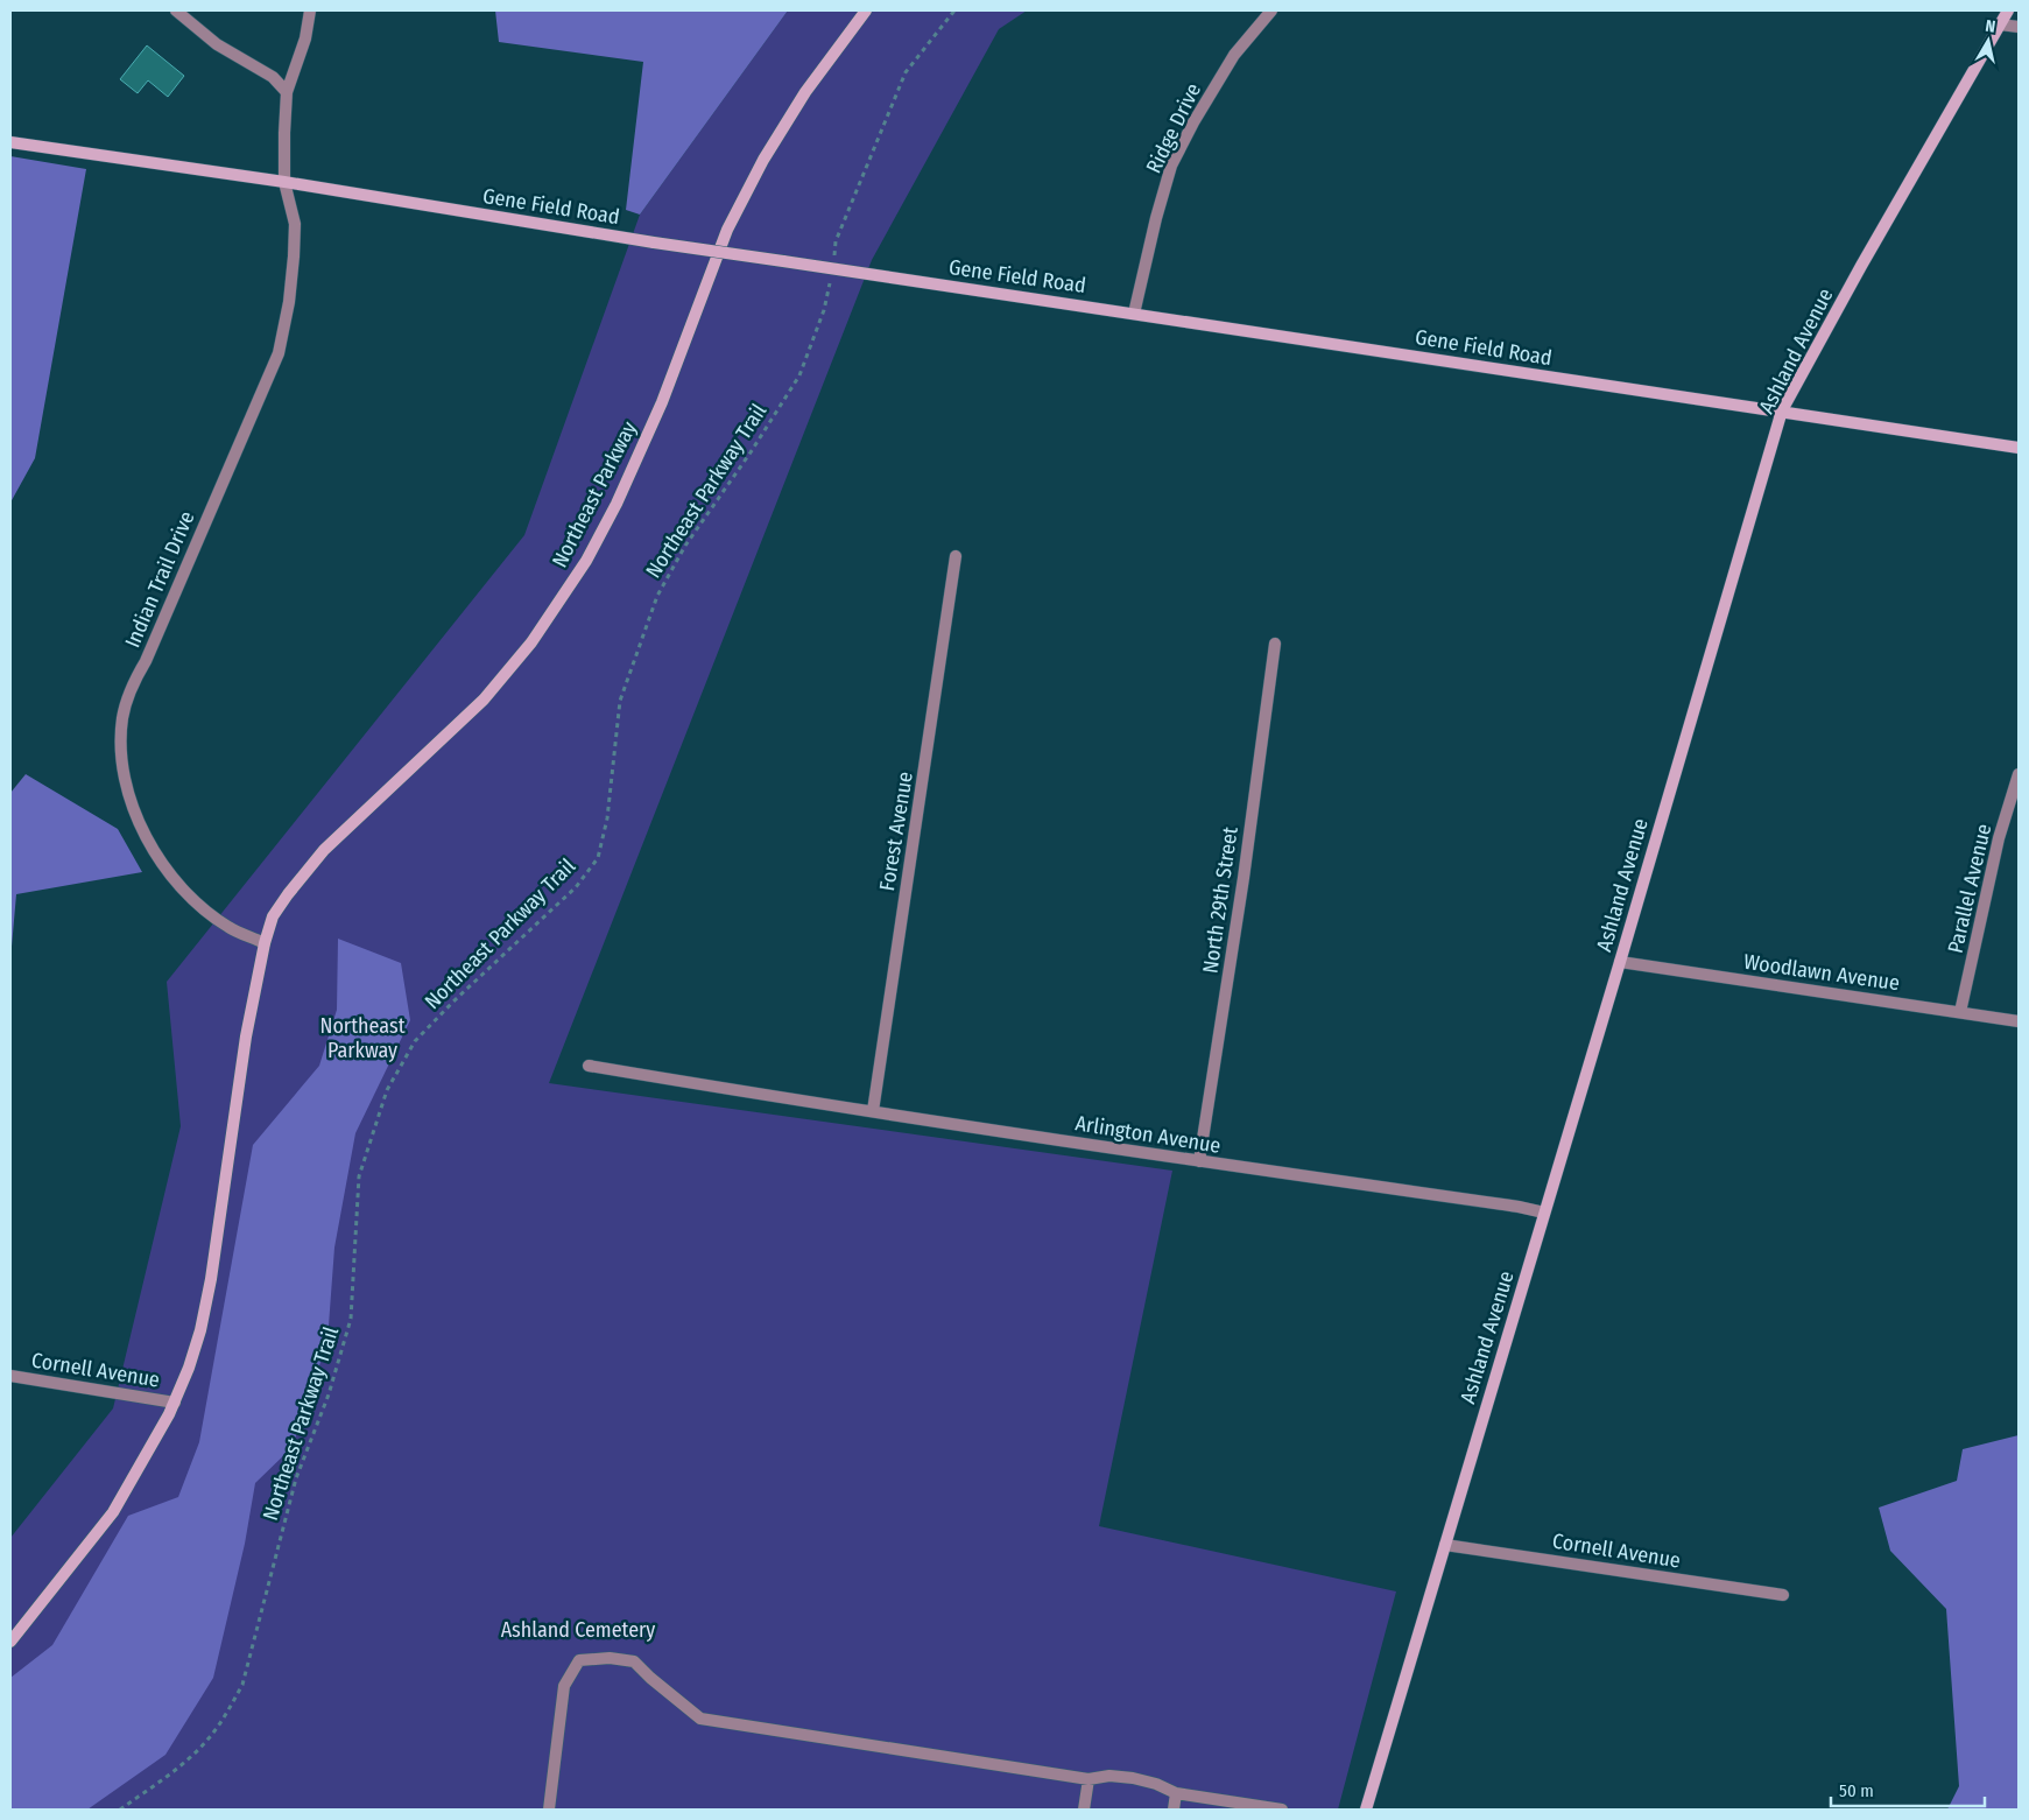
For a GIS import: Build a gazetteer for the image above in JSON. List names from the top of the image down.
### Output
{
  "streets": {
    "street": [
      "Ridge Drive",
      "Gene Field Road",
      "Ashland Avenue",
      "Northeast Parkway",
      "Indian Trail Drive",
      "Forest Avenue",
      "Parallel Avenue",
      "North 29th Street",
      "Woodlawn Avenue",
      "Arlington Avenue",
      "Cornell Avenue"
    ],
    "path": ["Northeast Parkway Trail"]
  },
  "crossings": [
    ["Ridge Drive", "Gene Field Road"],
    ["Gene Field Road", "Ashland Avenue"],
    ["Gene Field Road", "Northeast Parkway Trail"],
    ["Gene Field Road", "Indian Trail Drive"],
    ["Ashland Avenue", "Woodlawn Avenue"],
    ["Ashland Avenue", "Arlington Avenue"],
    ["Ashland Avenue", "Cornell Avenue"],
    ["Northeast Parkway", "Indian Trail Drive"],
    ["Northeast Parkway", "Cornell Avenue"],
    ["Forest Avenue", "Arlington Avenue"],
    ["Parallel Avenue", "Woodlawn Avenue"],
    ["North 29th Street", "Arlington Avenue"]
  ],
  "parks": ["Northeast Parkway", "Ashland Cemetery"],
  "scale_bar": "50 m",
  "north": "top"
}
